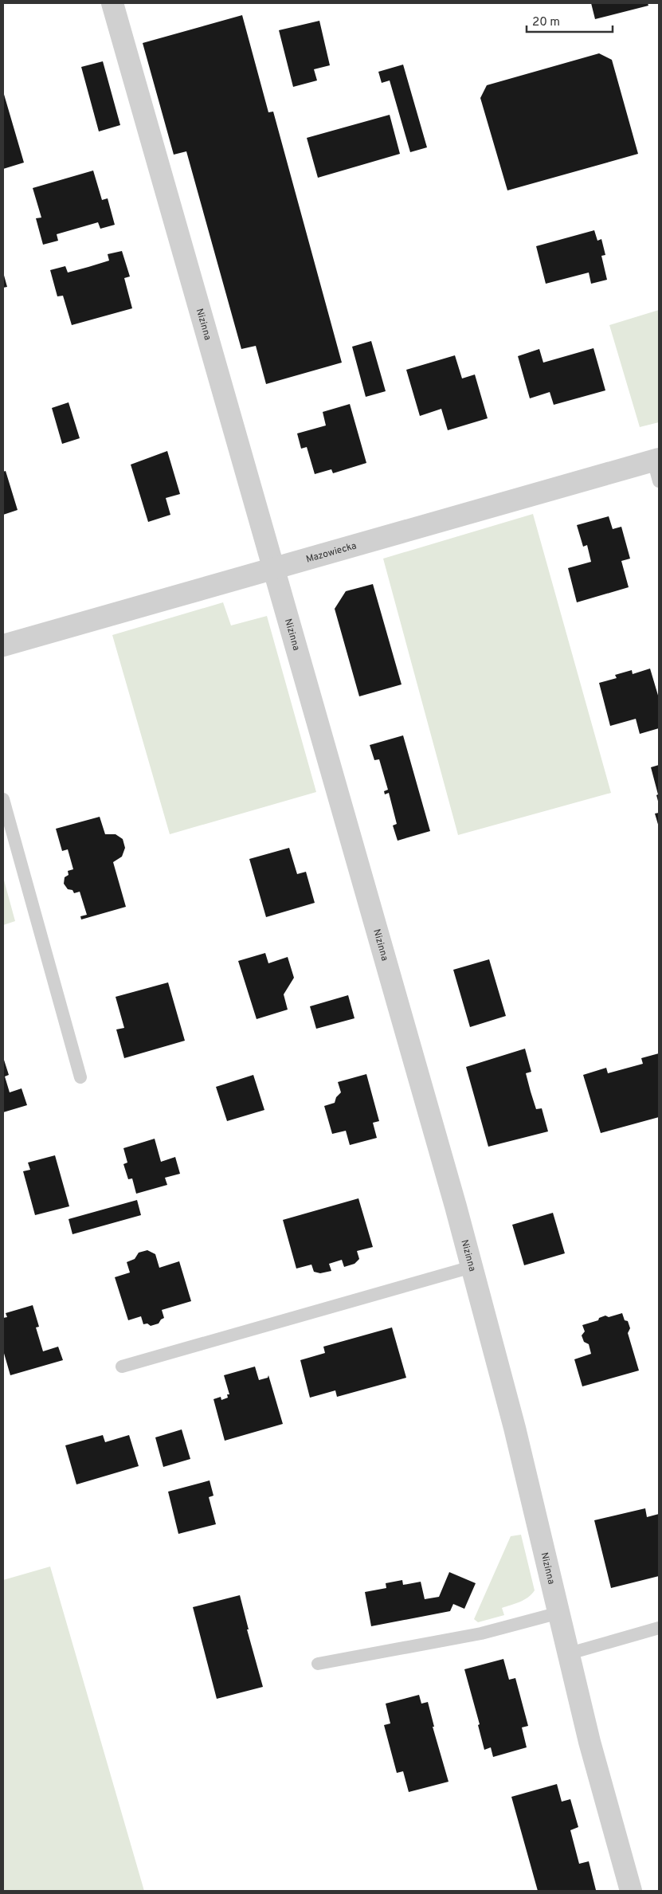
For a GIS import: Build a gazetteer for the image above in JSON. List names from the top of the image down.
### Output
{
  "streets": {
    "street": ["Nizinna", "Mazowiecka"]
  },
  "crossings": [
    ["Nizinna", "Mazowiecka"]
  ],
  "scale_bar": "20 m"
}
